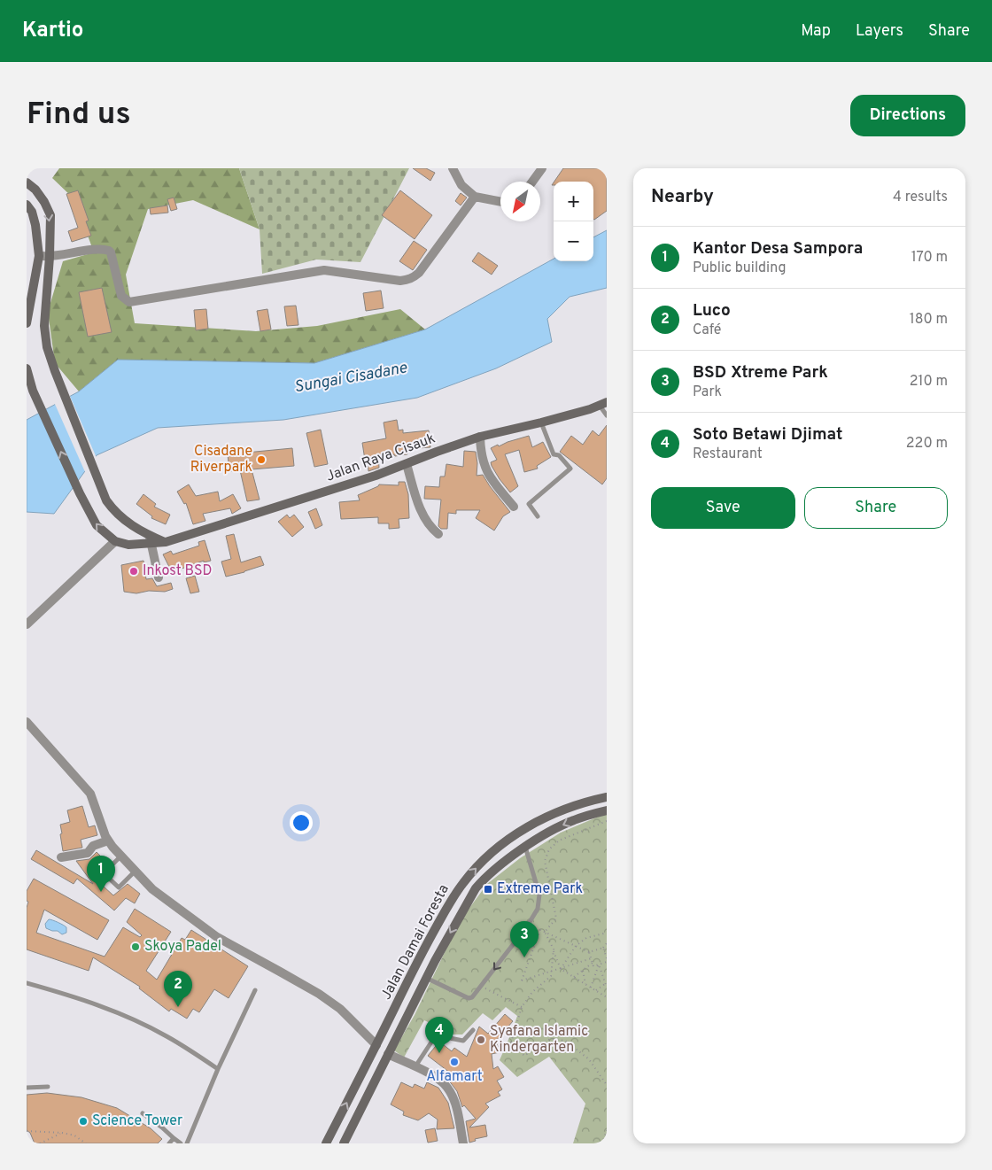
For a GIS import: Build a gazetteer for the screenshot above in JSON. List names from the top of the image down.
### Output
{
  "streets": {
    "main road": ["Jalan Raya Cisauk", "Jalan Damai Foresta"]
  },
  "water": ["Sungai Cisadane"],
  "places": {
    "other": [
      "Cisadane Riverpark",
      "Inkost BSD",
      "Skoya Padel",
      "Syafana Islamic Kindergarten",
      "Alfamart",
      "Science Tower"
    ],
    "transit": ["Extreme Park"]
  },
  "north": "bottom left",
  "page": {
    "header": "Kartio",
    "nav": ["Map", "Layers", "Share"],
    "buttons": [
      "Directions",
      ["Save", "Share"]
    ],
    "title": "Find us",
    "heading": ["Nearby", "4 results"],
    "map_buttons": ["+", "−"],
    "list": [
      {
        "mark": "1",
        "name": "Kantor Desa Sampora",
        "note": "Public building",
        "value": "170 m"
      },
      {
        "mark": "2",
        "name": "Luco",
        "note": "Café",
        "value": "180 m"
      },
      {
        "mark": "3",
        "name": "BSD Xtreme Park",
        "note": "Park",
        "value": "210 m"
      },
      {
        "mark": "4",
        "name": "Soto Betawi Djimat",
        "note": "Restaurant",
        "value": "220 m"
      }
    ],
    "pins": [
      "1",
      "3",
      "2",
      "4"
    ]
  }
}
